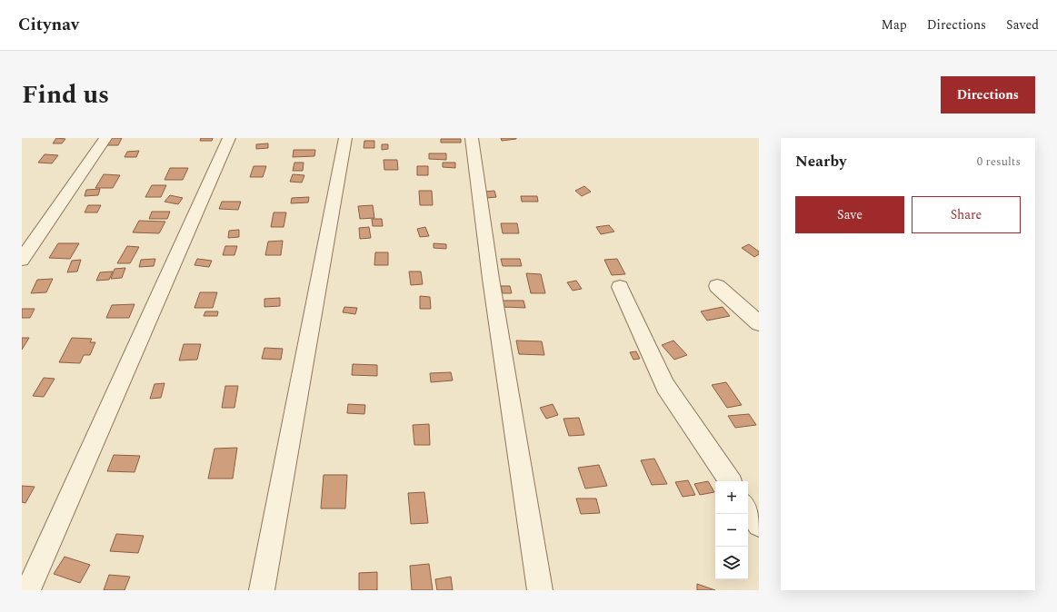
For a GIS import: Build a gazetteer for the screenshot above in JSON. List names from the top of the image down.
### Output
{
  "page": {
    "header": "Citynav",
    "nav": ["Map", "Directions", "Saved"],
    "title": "Find us",
    "buttons": [
      "Directions",
      ["Save", "Share"]
    ],
    "heading": ["Nearby", "0 results"],
    "map_buttons": ["+", "−"]
  }
}
